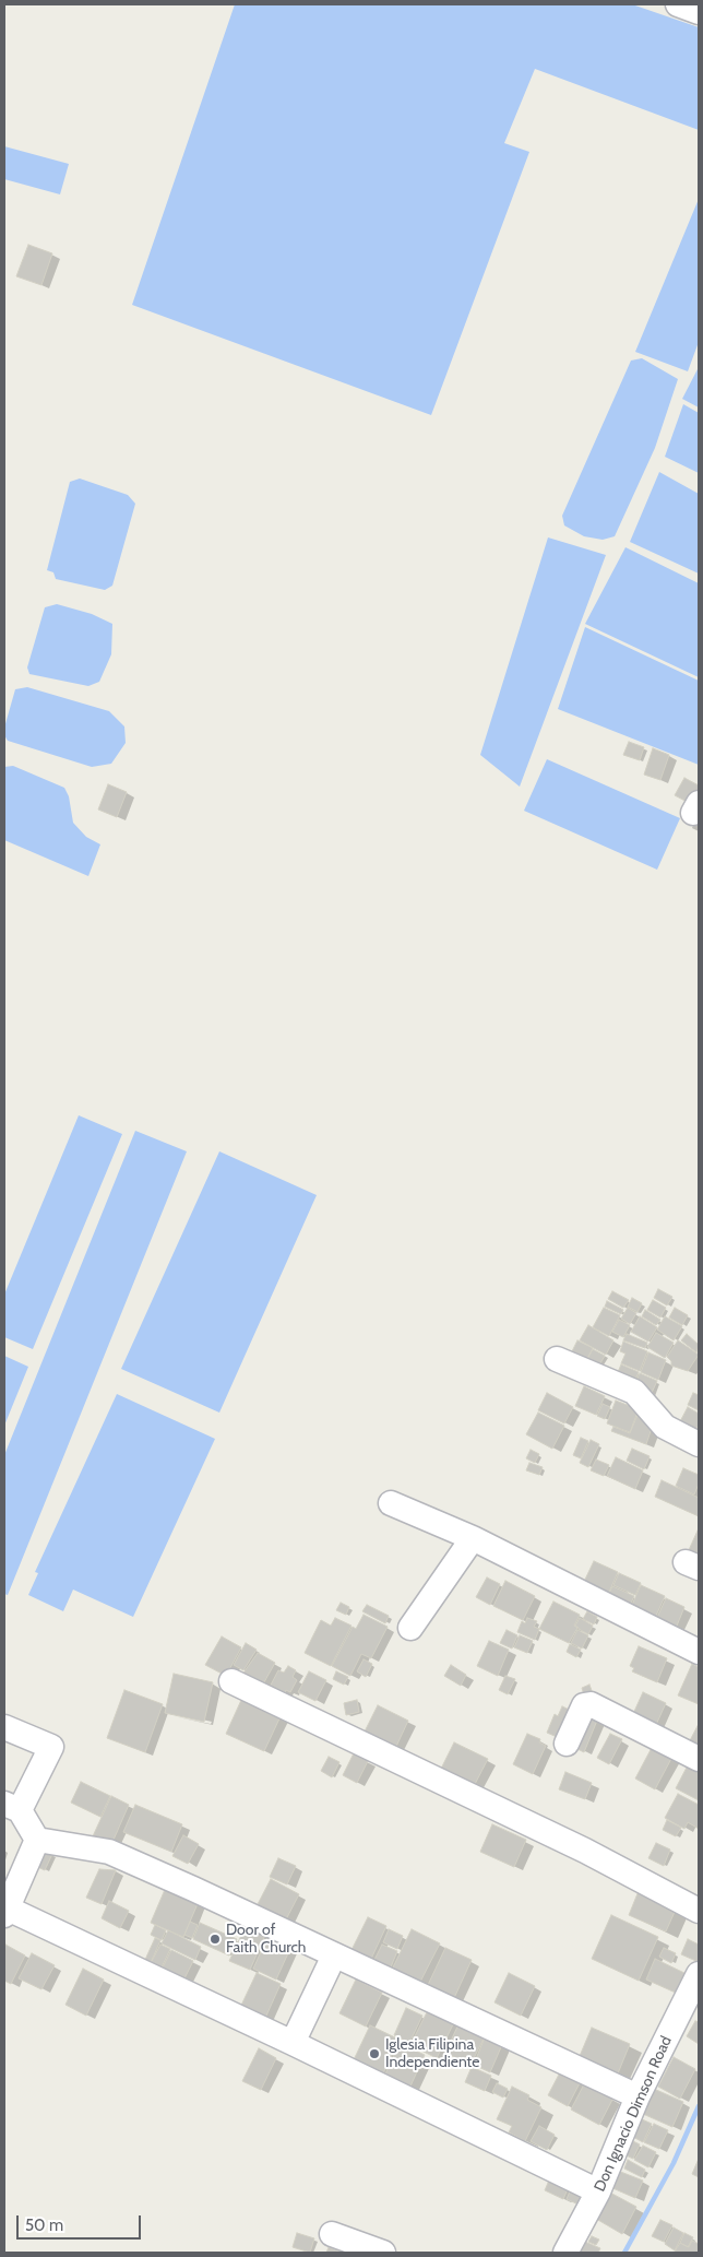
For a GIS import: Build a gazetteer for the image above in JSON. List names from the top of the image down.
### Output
{
  "streets": {
    "street": ["Don Ignacio Dimson Road"]
  },
  "places": ["Door of Faith Church", "Iglesia Filipina Independiente"],
  "scale_bar": "50 m"
}
